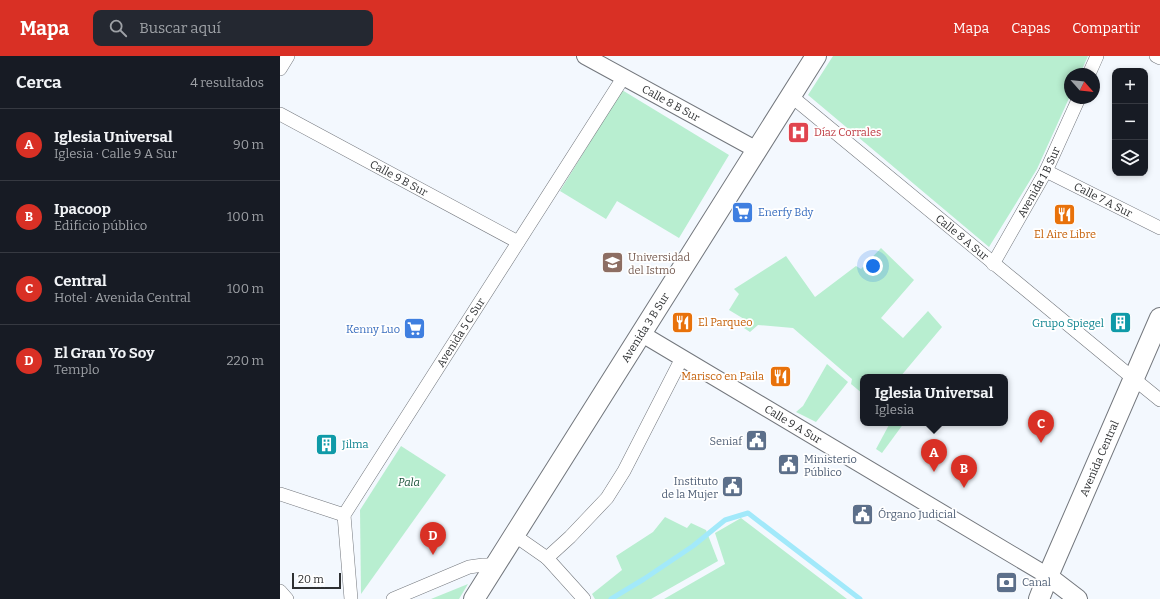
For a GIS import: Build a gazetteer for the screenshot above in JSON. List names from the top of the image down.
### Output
{
  "streets": {
    "main road": ["Avenida 3 B Sur", "Avenida Central"],
    "street": [
      "Calle 8 B Sur",
      "Calle 9 B Sur",
      "Avenida 1 B Sur",
      "Calle 7 A Sur",
      "Calle 8 A Sur",
      "Avenida 5 C Sur",
      "Calle 9 A Sur"
    ]
  },
  "crossings": [
    ["Calle 8 B Sur", "Avenida 3 B Sur"],
    ["Calle 8 B Sur", "Avenida 5 C Sur"],
    ["Calle 9 B Sur", "Avenida 5 C Sur"],
    ["Avenida 1 B Sur", "Calle 7 A Sur"],
    ["Avenida 1 B Sur", "Calle 8 A Sur"],
    ["Calle 8 A Sur", "Avenida 3 B Sur"],
    ["Calle 8 A Sur", "Avenida Central"],
    ["Avenida 3 B Sur", "Calle 9 A Sur"],
    ["Calle 9 A Sur", "Avenida Central"]
  ],
  "parks": ["Pala"],
  "places": {
    "hospital": ["Díaz Corrales"],
    "supermarket": ["Enerfy Bdy", "Kenny Luo"],
    "restaurant": ["El Aire Libre", "El Parqueo", "Marisco en Paila"],
    "school or university": ["Universidad del Istmo"],
    "building": ["Grupo Spiegel", "Jilma"],
    "public building": [
      "Seniaf",
      "Ministerio Público",
      "Instituto de la Mujer",
      "Órgano Judicial"
    ],
    "bank": ["Canal"]
  },
  "scale_bar": "20 m",
  "north": "bottom right",
  "page": {
    "header": "Mapa",
    "search": "Buscar aquí",
    "nav": ["Mapa", "Capas", "Compartir"],
    "heading": ["Cerca", "4 resultados"],
    "map_buttons": ["+", "−"],
    "list": [
      {
        "mark": "A",
        "name": "Iglesia Universal",
        "note": "Iglesia · Calle 9 A Sur",
        "value": "90 m"
      },
      {
        "mark": "B",
        "name": "Ipacoop",
        "note": "Edificio público",
        "value": "100 m"
      },
      {
        "mark": "C",
        "name": "Central",
        "note": "Hotel · Avenida Central",
        "value": "100 m"
      },
      {
        "mark": "D",
        "name": "El Gran Yo Soy",
        "note": "Templo",
        "value": "220 m"
      }
    ],
    "popup": ["Iglesia Universal", "Iglesia"],
    "pins": [
      "C",
      "A",
      "B",
      "D"
    ],
    "scale": "20 m"
  }
}
